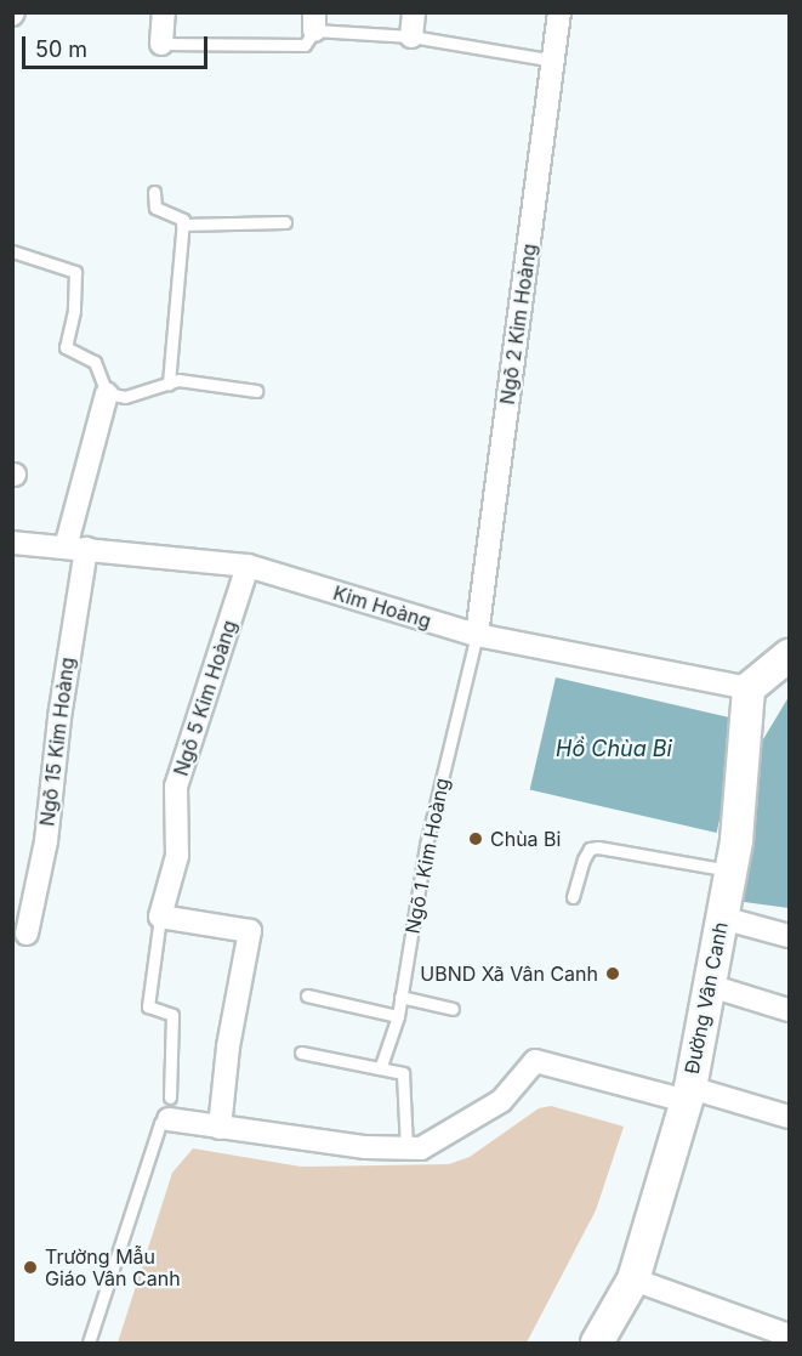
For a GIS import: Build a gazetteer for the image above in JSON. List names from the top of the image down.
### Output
{
  "streets": {
    "street": [
      "Ngõ 2 Kim Hoàng",
      "Kim Hoàng",
      "Ngõ 5 Kim Hoàng",
      "Ngõ 15 Kim Hoàng",
      "Đường Vân Canh"
    ],
    "lane": ["Ngõ 1 Kim Hoàng"]
  },
  "crossings": [
    ["Ngõ 2 Kim Hoàng", "Kim Hoàng"],
    ["Ngõ 2 Kim Hoàng", "Ngõ 1 Kim Hoàng"],
    ["Kim Hoàng", "Ngõ 5 Kim Hoàng"],
    ["Kim Hoàng", "Ngõ 15 Kim Hoàng"],
    ["Kim Hoàng", "Ngõ 1 Kim Hoàng"],
    ["Kim Hoàng", "Đường Vân Canh"]
  ],
  "water": ["Hồ Chùa Bi"],
  "places": ["Chùa Bi", "UBND Xã Vân Canh", "Trường Mẫu Giáo Vân Canh"],
  "scale_bar": "50 m"
}
